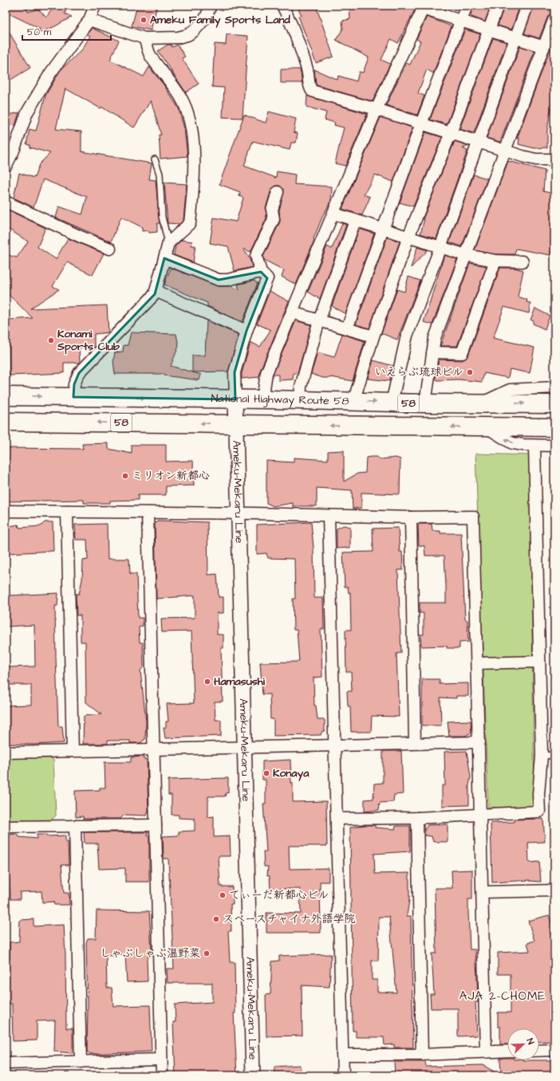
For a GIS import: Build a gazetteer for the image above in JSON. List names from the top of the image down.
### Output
{
  "streets": {
    "highway": ["National Highway Route 58", "58"],
    "street": ["Ameku-Mekaru Line"]
  },
  "crossings": [
    ["National Highway Route 58", "Ameku-Mekaru Line"],
    ["58", "Ameku-Mekaru Line"]
  ],
  "districts": ["AJA 2-CHOME"],
  "places": [
    "Ameku Family Sports Land",
    "Konami Sports Club",
    "いえらぶ琉球ビル",
    "ミリオン新都心",
    "Hamasushi",
    "Konaya",
    "てぃーだ新都心ビル",
    "スペースチャイナ外語学院",
    "しゃぶしゃぶ温野菜"
  ],
  "scale_bar": "50 m",
  "north": "top right"
}
